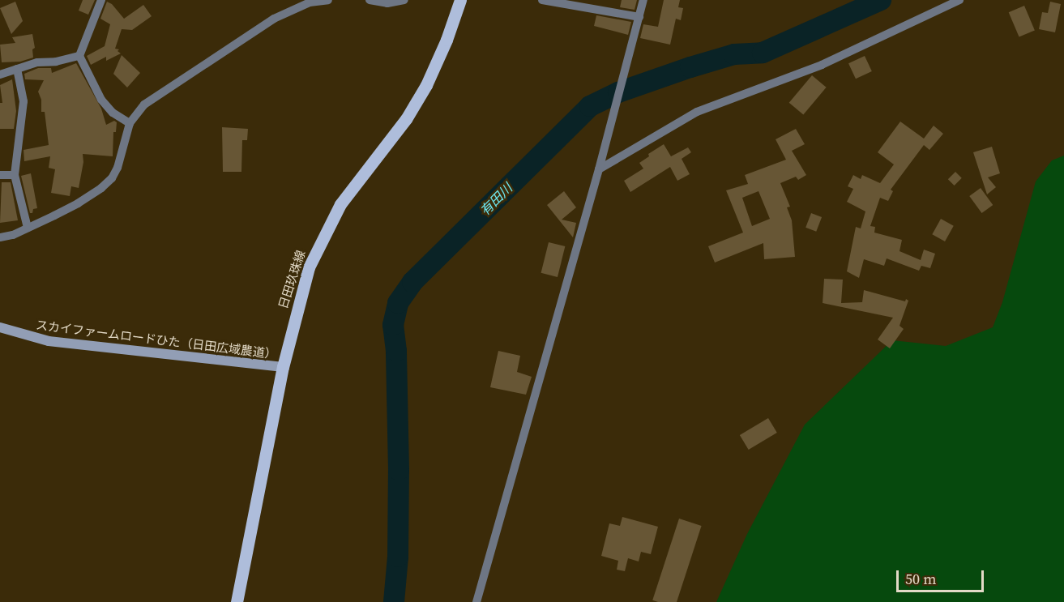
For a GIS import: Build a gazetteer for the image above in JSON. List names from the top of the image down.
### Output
{
  "streets": {
    "main road": ["日田玖珠線"],
    "street": ["スカイファームロードひた（日田広域農道）"]
  },
  "crossings": [
    ["日田玖珠線", "スカイファームロードひた（日田広域農道）"]
  ],
  "water": ["有田川"],
  "scale_bar": "50 m"
}
